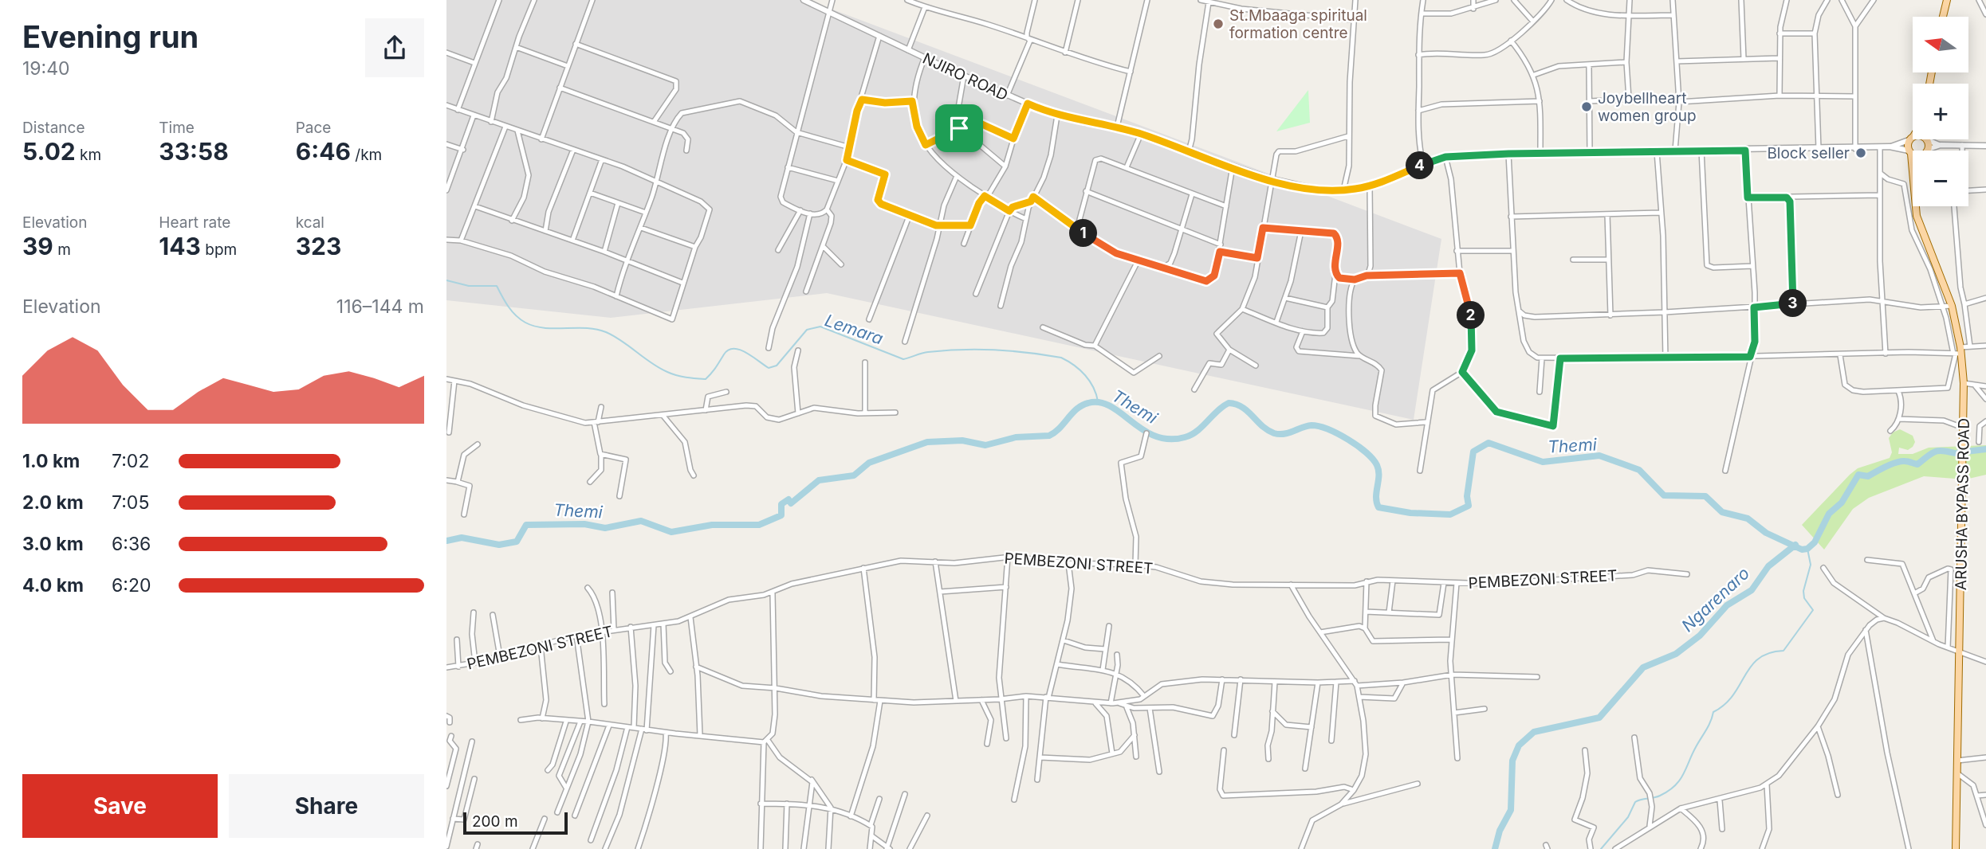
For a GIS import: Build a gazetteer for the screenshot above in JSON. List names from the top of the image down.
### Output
{
  "streets": {
    "main road": ["ARUSHA BYPASS ROAD"],
    "street": ["NJIRO ROAD", "PEMBEZONI STREET"]
  },
  "crossings": [
    ["NJIRO ROAD", "ARUSHA BYPASS ROAD"]
  ],
  "water": ["Lemara", "Themi", "Ngarenaro"],
  "places": ["St.Mbaaga spiritual formation centre", "Joybellheart women group", "Block seller"],
  "scale_bar": "200 m",
  "north": "left",
  "page": {
    "heading": ["Evening run", "19:40"],
    "map_buttons": ["+", "−"],
    "stats": [
      ["Distance", "5.02 km"],
      ["Time", "33:58"],
      ["Pace", "6:46 /km"],
      ["Elevation", "39 m"],
      ["Heart rate", "143 bpm"],
      ["kcal", "323"]
    ],
    "pins": [
      "4",
      "1",
      "3",
      "2"
    ],
    "chart": ["Elevation", "116–144 m"],
    "list": [
      {
        "name": "1.0 km",
        "note": "7:02"
      },
      {
        "name": "2.0 km",
        "note": "7:05"
      },
      {
        "name": "3.0 km",
        "note": "6:36"
      },
      {
        "name": "4.0 km",
        "note": "6:20"
      }
    ],
    "buttons": ["Save", "Share"],
    "scale": "200 m"
  }
}
